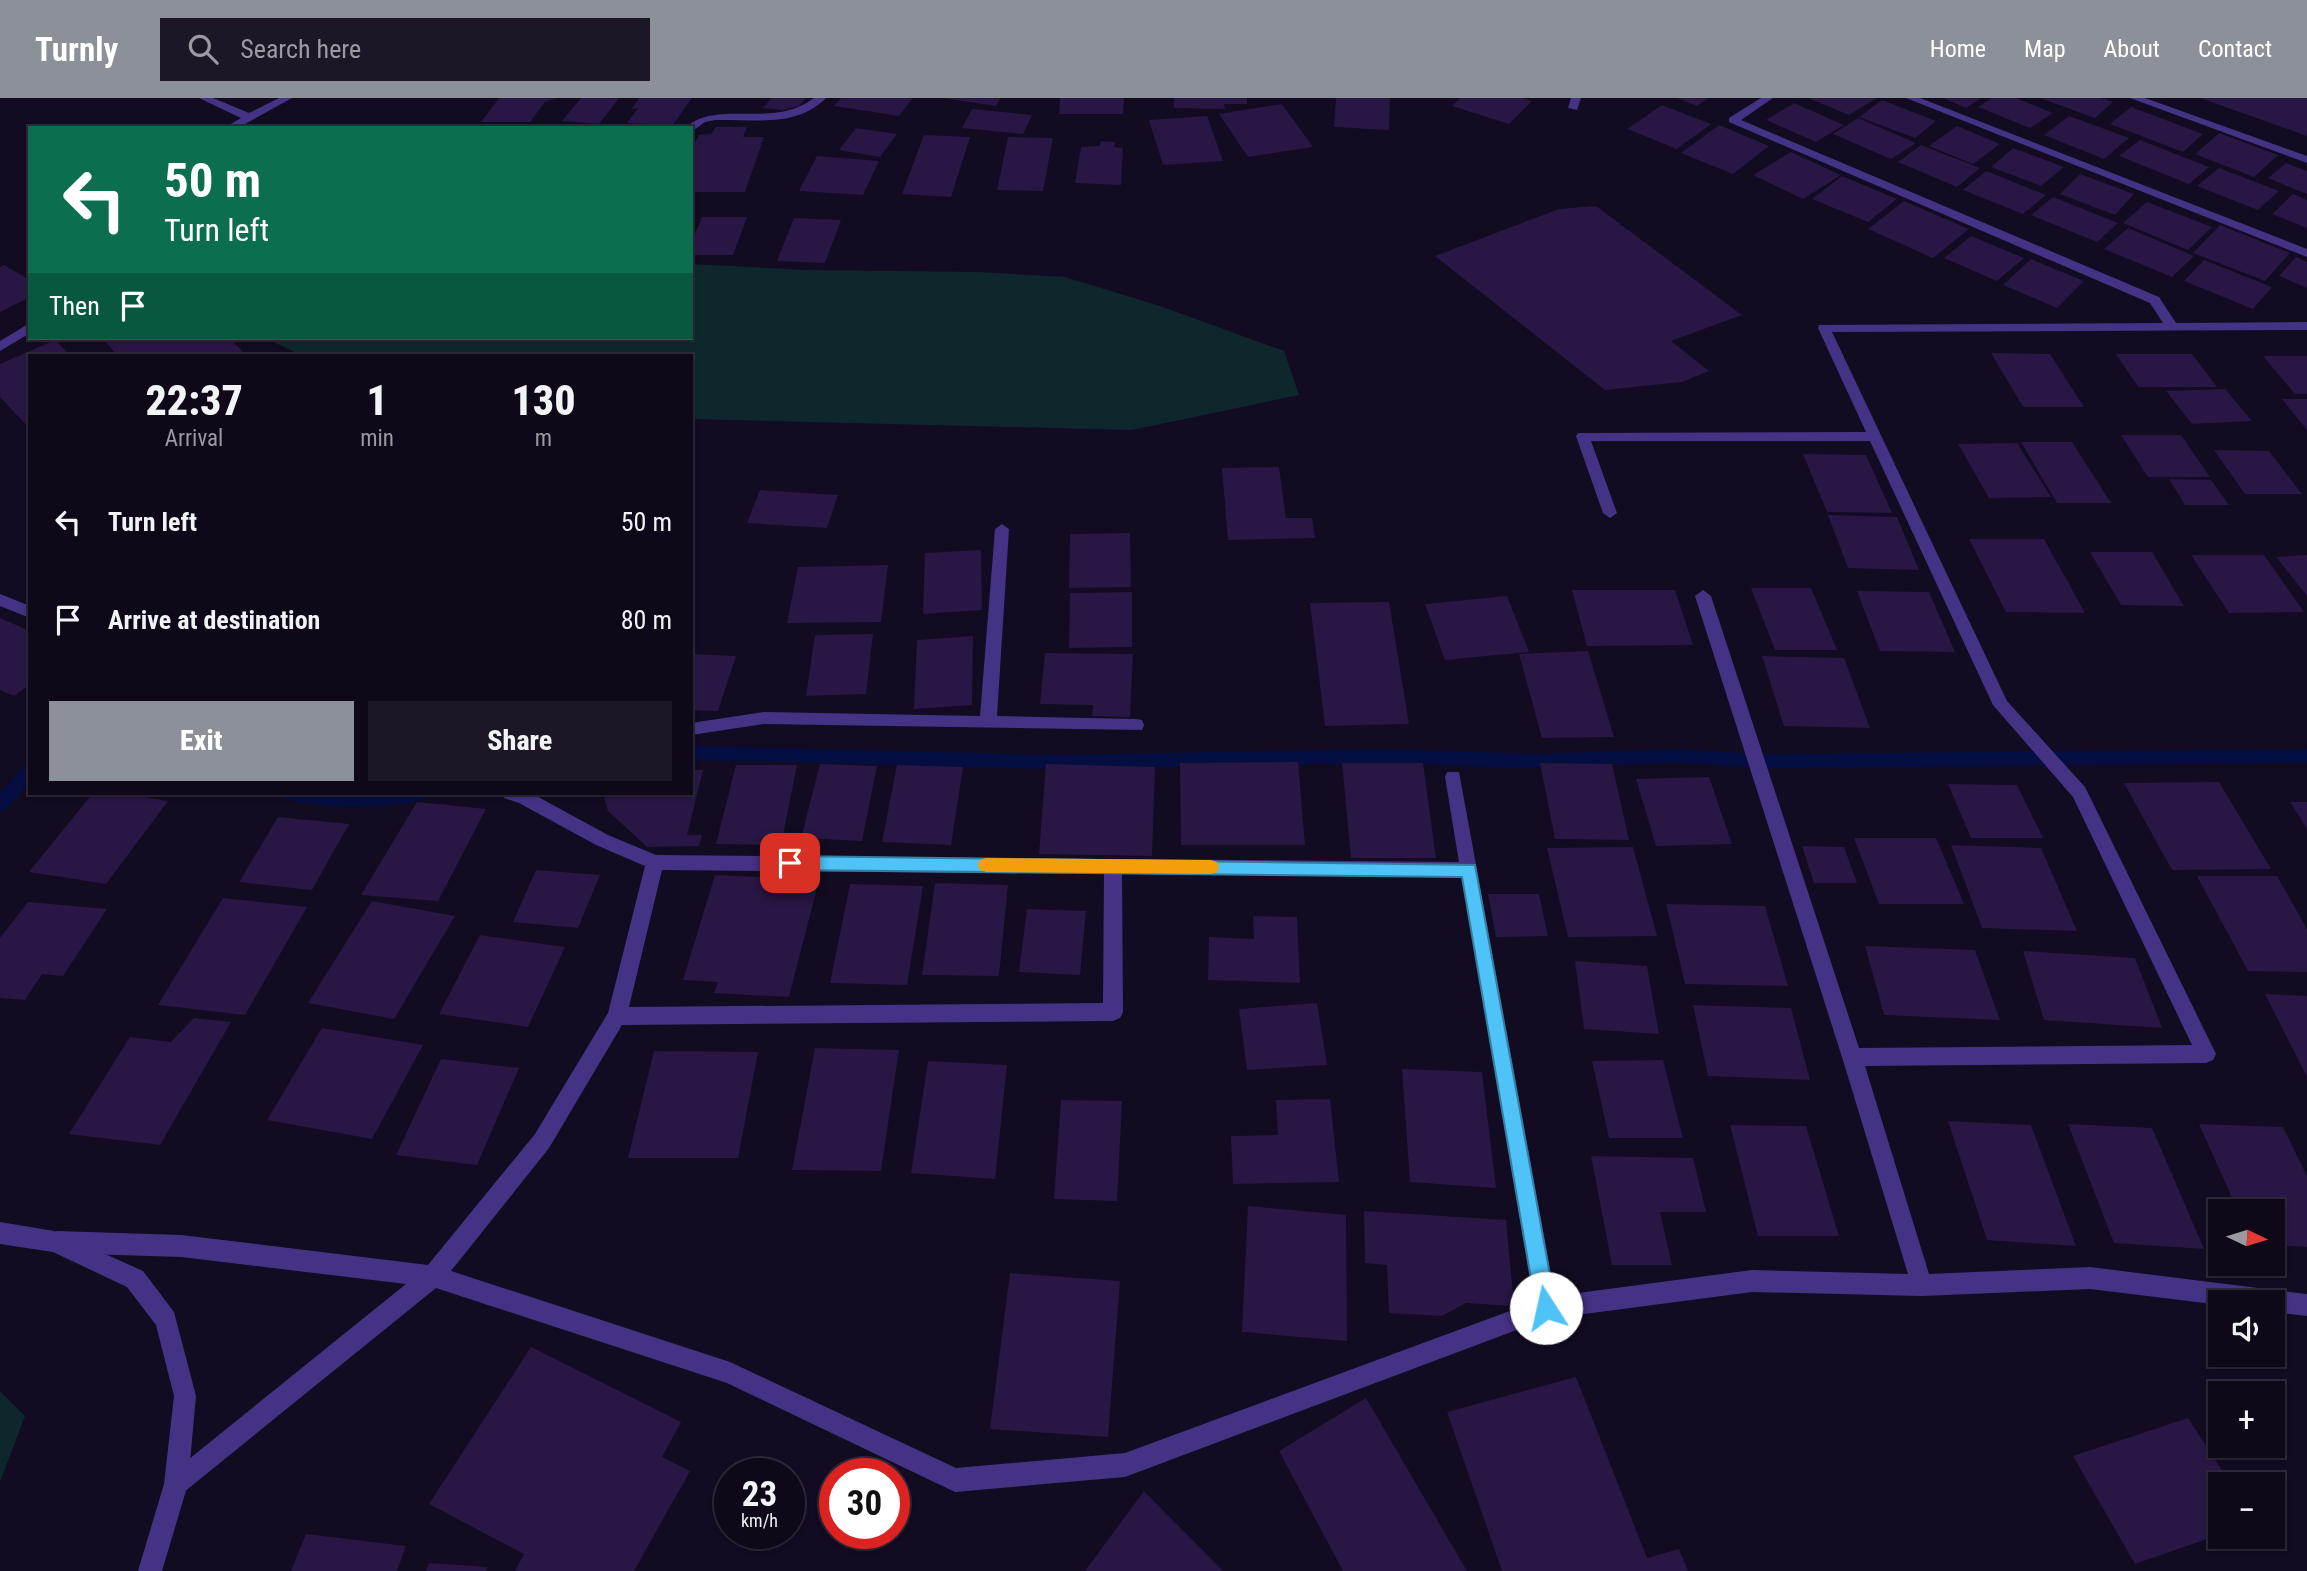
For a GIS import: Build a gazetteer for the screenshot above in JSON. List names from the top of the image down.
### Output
{
  "north": "right",
  "page": {
    "header": "Turnly",
    "search": "Search here",
    "nav": [
      "Home",
      "Map",
      "About",
      "Contact"
    ],
    "turn": ["50 m", "Turn left"],
    "then": "Then",
    "eta": [
      "22:37",
      "Arrival",
      "1",
      "min",
      "130",
      "m"
    ],
    "list": [
      {
        "name": "Turn left",
        "value": "50 m"
      },
      {
        "name": "Arrive at destination",
        "value": "80 m"
      }
    ],
    "buttons": ["Exit", "Share"],
    "map_buttons": ["+", "−"],
    "speed": "23 km/h",
    "limit": "30"
  }
}
